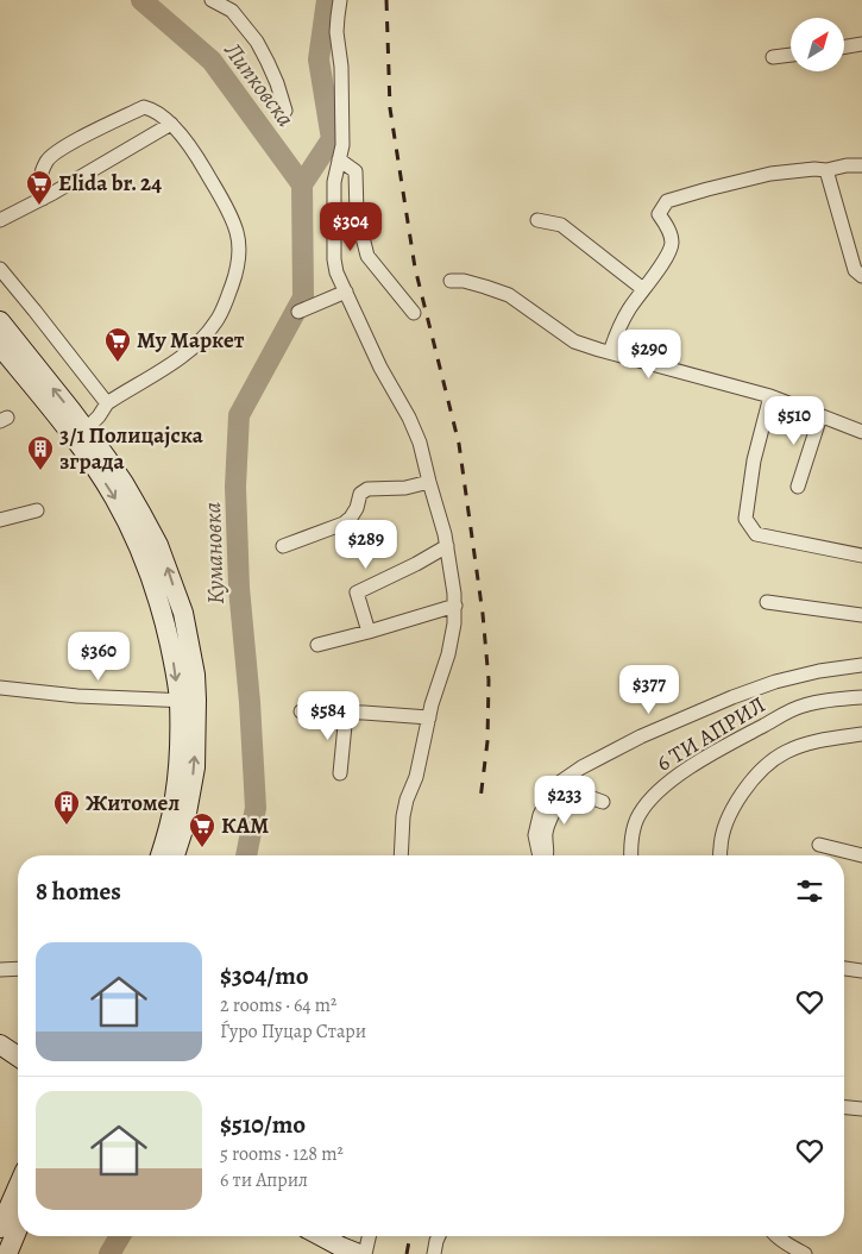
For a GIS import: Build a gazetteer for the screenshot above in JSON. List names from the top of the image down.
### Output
{
  "streets": {
    "street": ["6 ТИ АПРИЛ"]
  },
  "water": ["Липковска", "Кумановка"],
  "places": {
    "supermarket": ["Elida br. 24", "Му Маркет", "КАМ"],
    "building": ["3/1 Полицајска зграда", "Житомел"]
  },
  "north": "top right",
  "page": {
    "price": [
      "$304",
      "$290",
      "$510",
      "$289",
      "$360",
      "$377",
      "$584",
      "$233"
    ],
    "heading": "8 homes",
    "list": [
      {
        "name": "$304/mo",
        "note": "2 rooms · 64 m² · Ѓуро Пуцар Стари"
      },
      {
        "name": "$510/mo",
        "note": "5 rooms · 128 m² · 6 ти Април"
      }
    ]
  }
}
